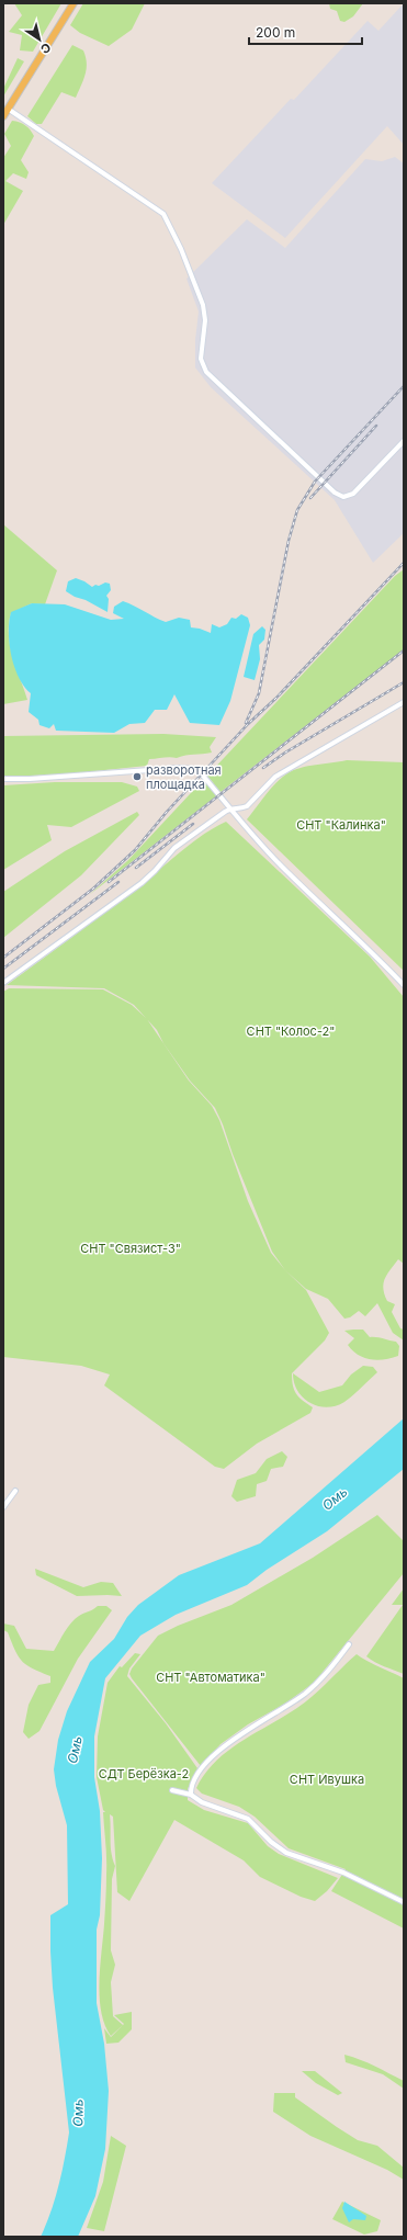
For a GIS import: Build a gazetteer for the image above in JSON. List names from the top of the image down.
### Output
{
  "water": ["Омь"],
  "parks": [
    "СНТ \"Калинка\"",
    "СНТ \"Колос-2\"",
    "СНТ \"Связист-3\"",
    "СНТ \"Автоматика\"",
    "СДТ Берёзка-2",
    "СНТ Ивушка"
  ],
  "places": ["разворотная площадка"],
  "scale_bar": "200 m",
  "north": "bottom right"
}
